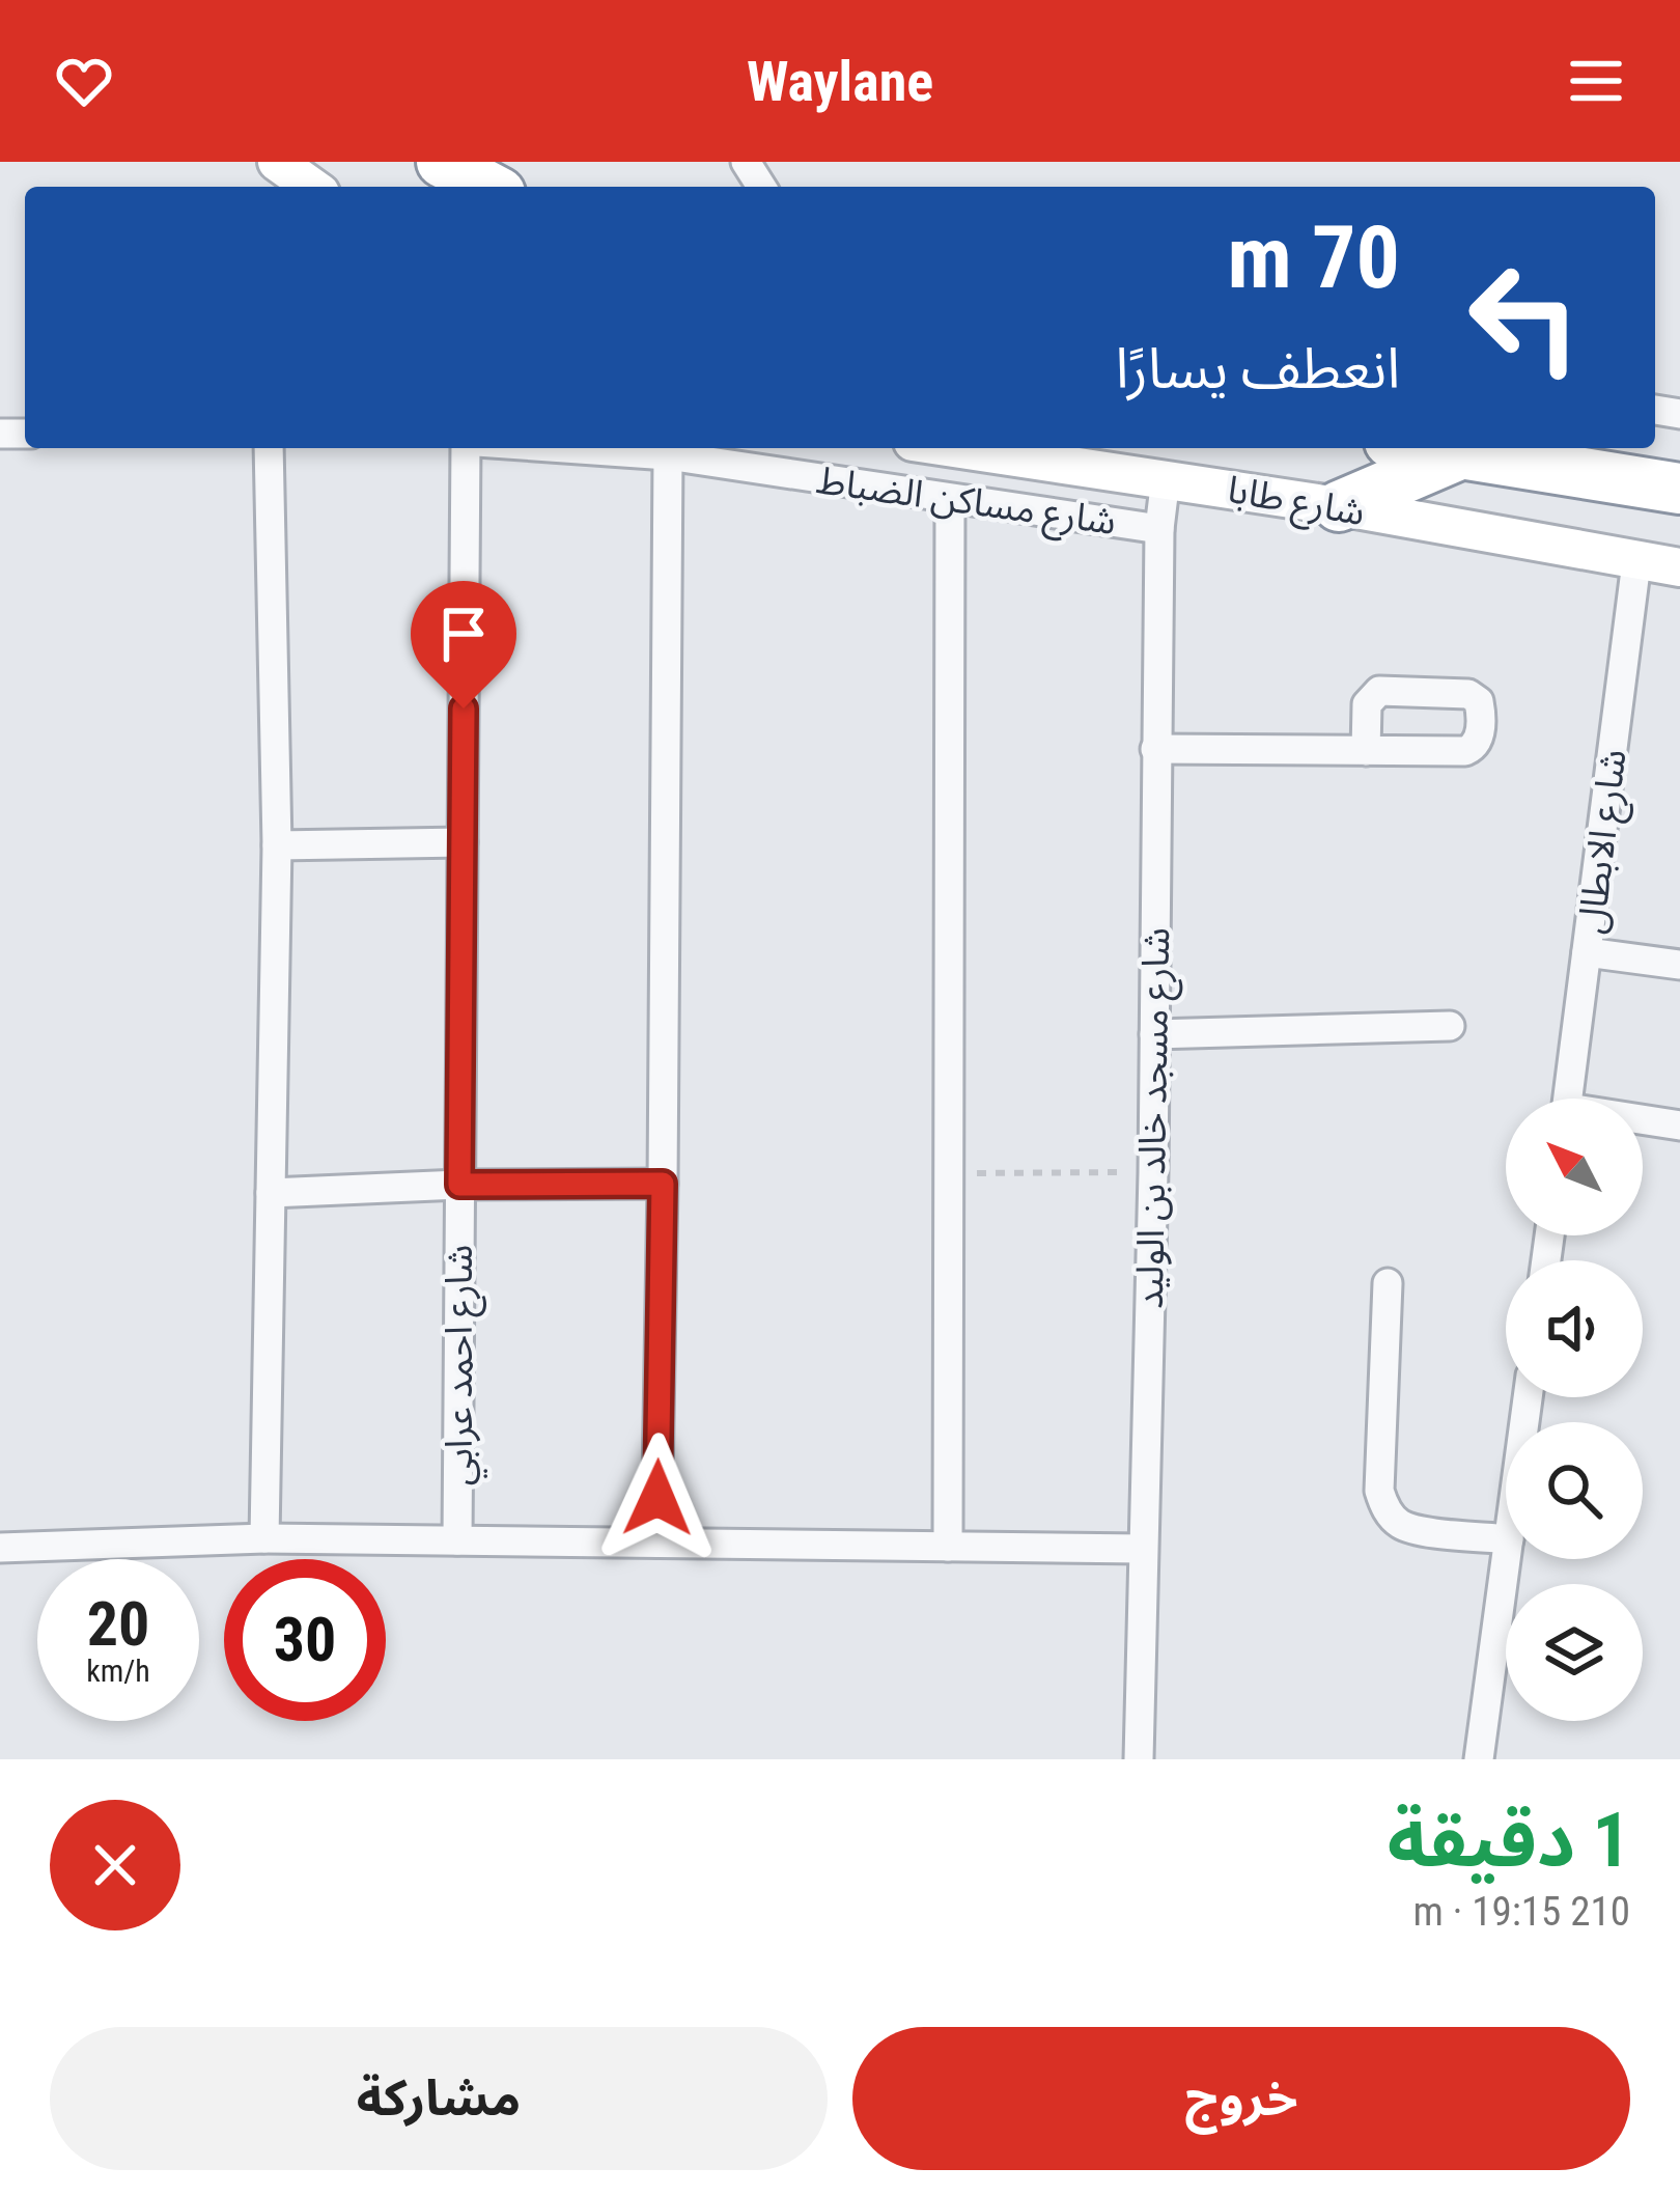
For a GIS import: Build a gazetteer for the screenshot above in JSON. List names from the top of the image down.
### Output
{
  "streets": {
    "street": [
      "شارع مساكن الضباط",
      "شارع طابا",
      "شارع الابطال",
      "شارع مسجد خالد بن الوليد",
      "شارع احمد عرابي"
    ]
  },
  "crossings": [
    ["شارع مساكن الضباط", "شارع مسجد خالد بن الوليد"],
    ["شارع طابا", "شارع الابطال"],
    ["شارع طابا", "شارع مسجد خالد بن الوليد"]
  ],
  "north": "top left",
  "page": {
    "header": "Waylane",
    "turn": ["70 m", "انعطف يسارًا"],
    "speed": "20 km/h",
    "limit": "30",
    "heading": ["1 دقيقة", "210 m · 19:15"],
    "buttons": ["خروج", "مشاركة"]
  }
}
